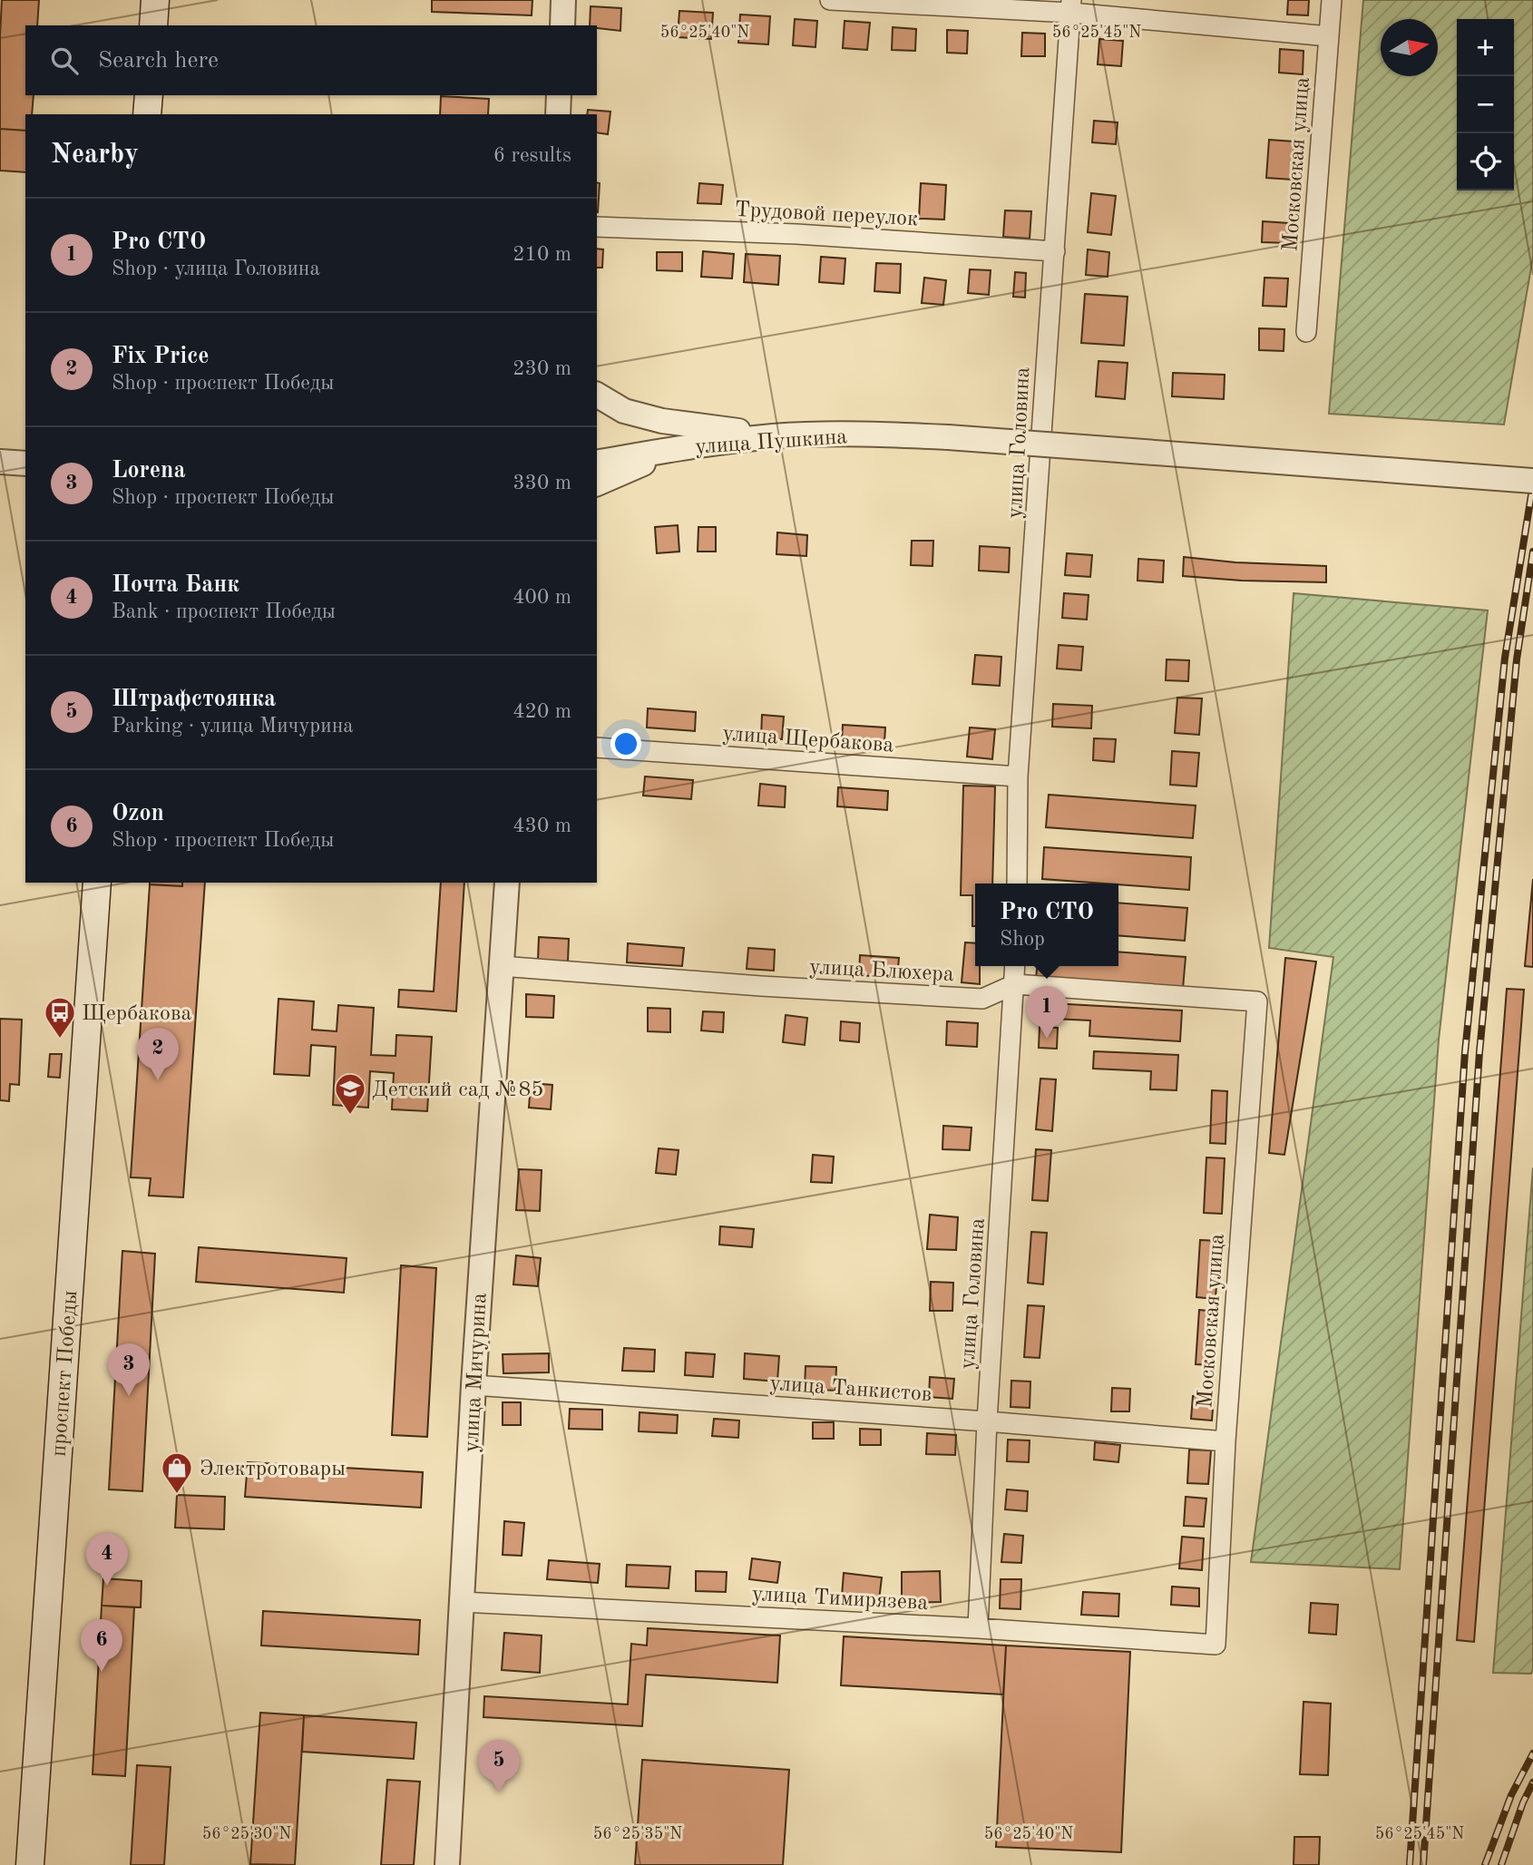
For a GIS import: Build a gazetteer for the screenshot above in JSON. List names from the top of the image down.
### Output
{
  "streets": {
    "main road": ["проспект Победы"],
    "street": [
      "Московская улица",
      "Трудовой переулок",
      "улица Пушкина",
      "улица Головина",
      "улица Щербакова",
      "улица Блюхера",
      "улица Мичурина",
      "улица Танкистов",
      "улица Тимирязева"
    ]
  },
  "crossings": [
    ["Московская улица", "улица Блюхера"],
    ["Московская улица", "улица Танкистов"],
    ["Московская улица", "улица Тимирязева"],
    ["Трудовой переулок", "улица Головина"],
    ["улица Головина", "улица Щербакова"],
    ["улица Головина", "улица Блюхера"],
    ["улица Головина", "улица Танкистов"],
    ["улица Головина", "улица Тимирязева"],
    ["улица Блюхера", "улица Мичурина"],
    ["улица Мичурина", "улица Танкистов"],
    ["улица Мичурина", "улица Тимирязева"]
  ],
  "places": {
    "bus stop": ["Щербакова"],
    "school or university": ["Детский сад №85"],
    "shop": ["Электротовары"]
  },
  "north": "right",
  "page": {
    "map_buttons": ["+", "−"],
    "search": "Search here",
    "heading": ["Nearby", "6 results"],
    "list": [
      {
        "mark": "1",
        "name": "Pro СТО",
        "note": "Shop · улица Головина",
        "value": "210 m"
      },
      {
        "mark": "2",
        "name": "Fix Price",
        "note": "Shop · проспект Победы",
        "value": "230 m"
      },
      {
        "mark": "3",
        "name": "Lorena",
        "note": "Shop · проспект Победы",
        "value": "330 m"
      },
      {
        "mark": "4",
        "name": "Почта Банк",
        "note": "Bank · проспект Победы",
        "value": "400 m"
      },
      {
        "mark": "5",
        "name": "Штрафстоянка",
        "note": "Parking · улица Мичурина",
        "value": "420 m"
      },
      {
        "mark": "6",
        "name": "Ozon",
        "note": "Shop · проспект Победы",
        "value": "430 m"
      }
    ],
    "popup": ["Pro СТО", "Shop"],
    "pins": [
      "1",
      "2",
      "3",
      "4",
      "6",
      "5"
    ]
  },
  "coordinates": [
    "56°25'40\"N",
    "56°25'45\"N",
    "56°25'30\"N",
    "56°25'35\"N"
  ]
}
